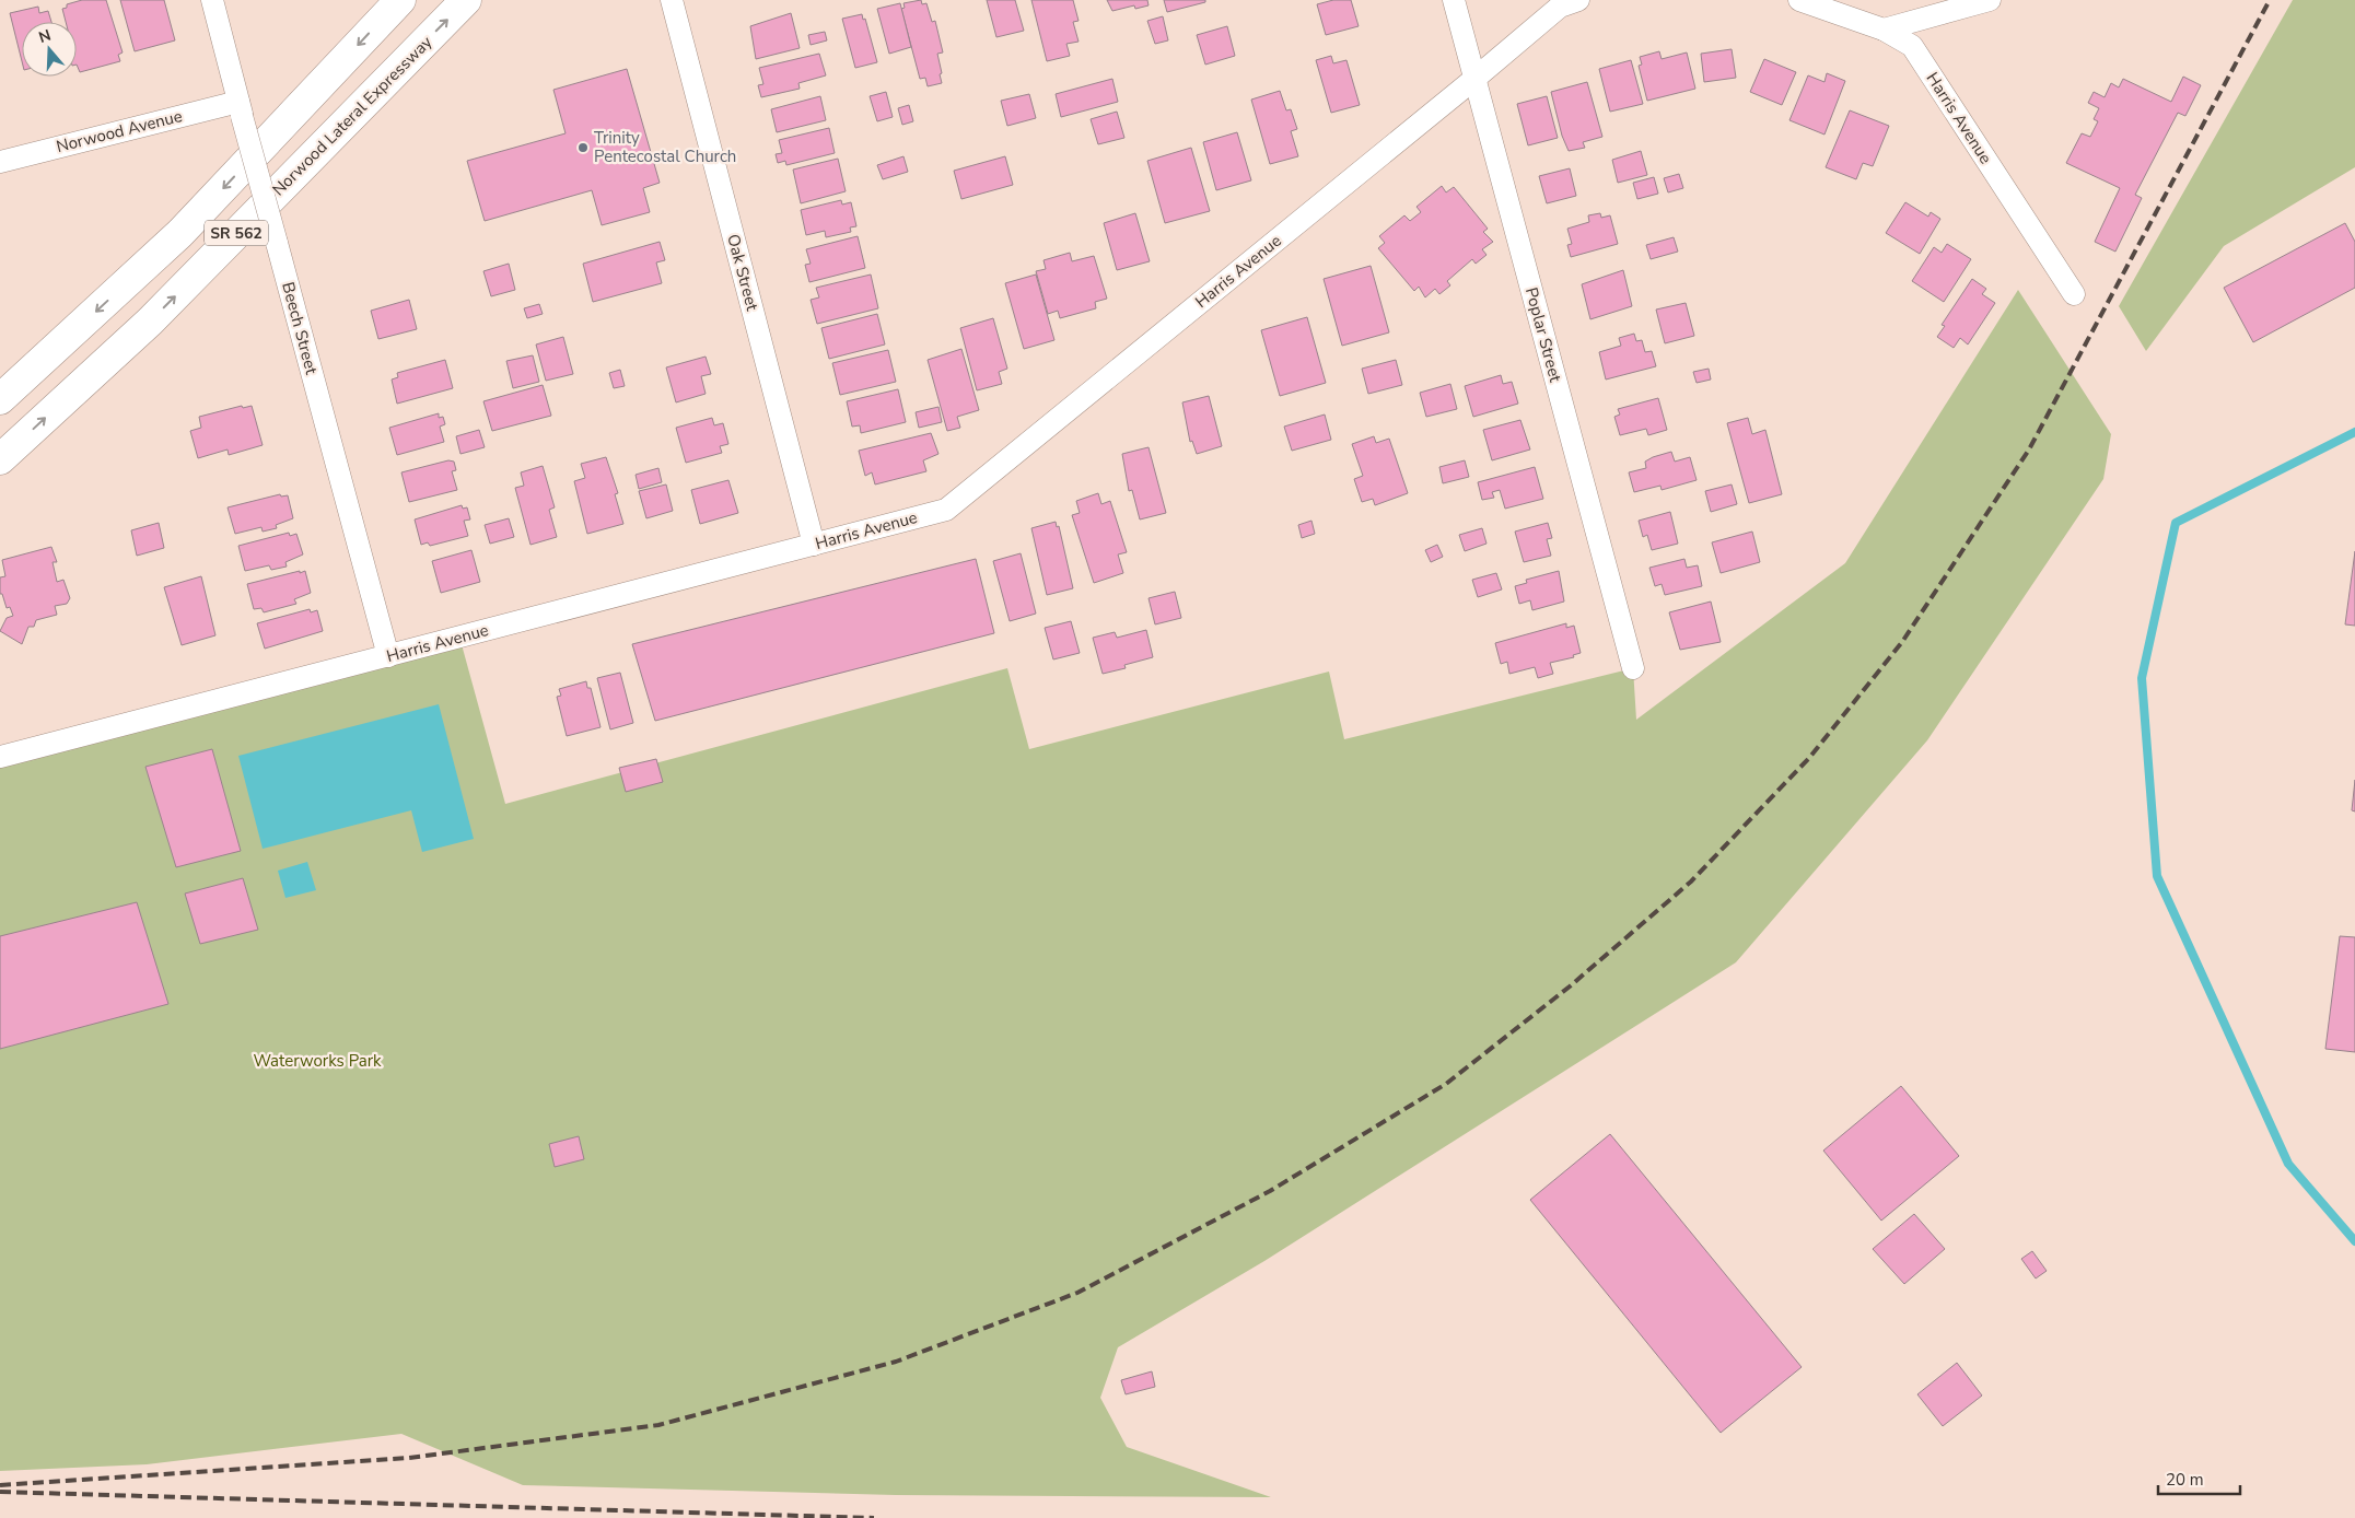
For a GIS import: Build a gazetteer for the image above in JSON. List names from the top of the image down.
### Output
{
  "streets": {
    "highway": ["Norwood Lateral Expressway", "SR 562"],
    "street": [
      "Harris Avenue",
      "Norwood Avenue",
      "Oak Street",
      "Beech Street",
      "Poplar Street"
    ]
  },
  "crossings": [
    ["Harris Avenue", "Oak Street"],
    ["Harris Avenue", "Beech Street"],
    ["Harris Avenue", "Poplar Street"],
    ["Norwood Avenue", "Beech Street"]
  ],
  "parks": ["Waterworks Park"],
  "places": ["Trinity Pentecostal Church"],
  "scale_bar": "20 m",
  "north": "top"
}
